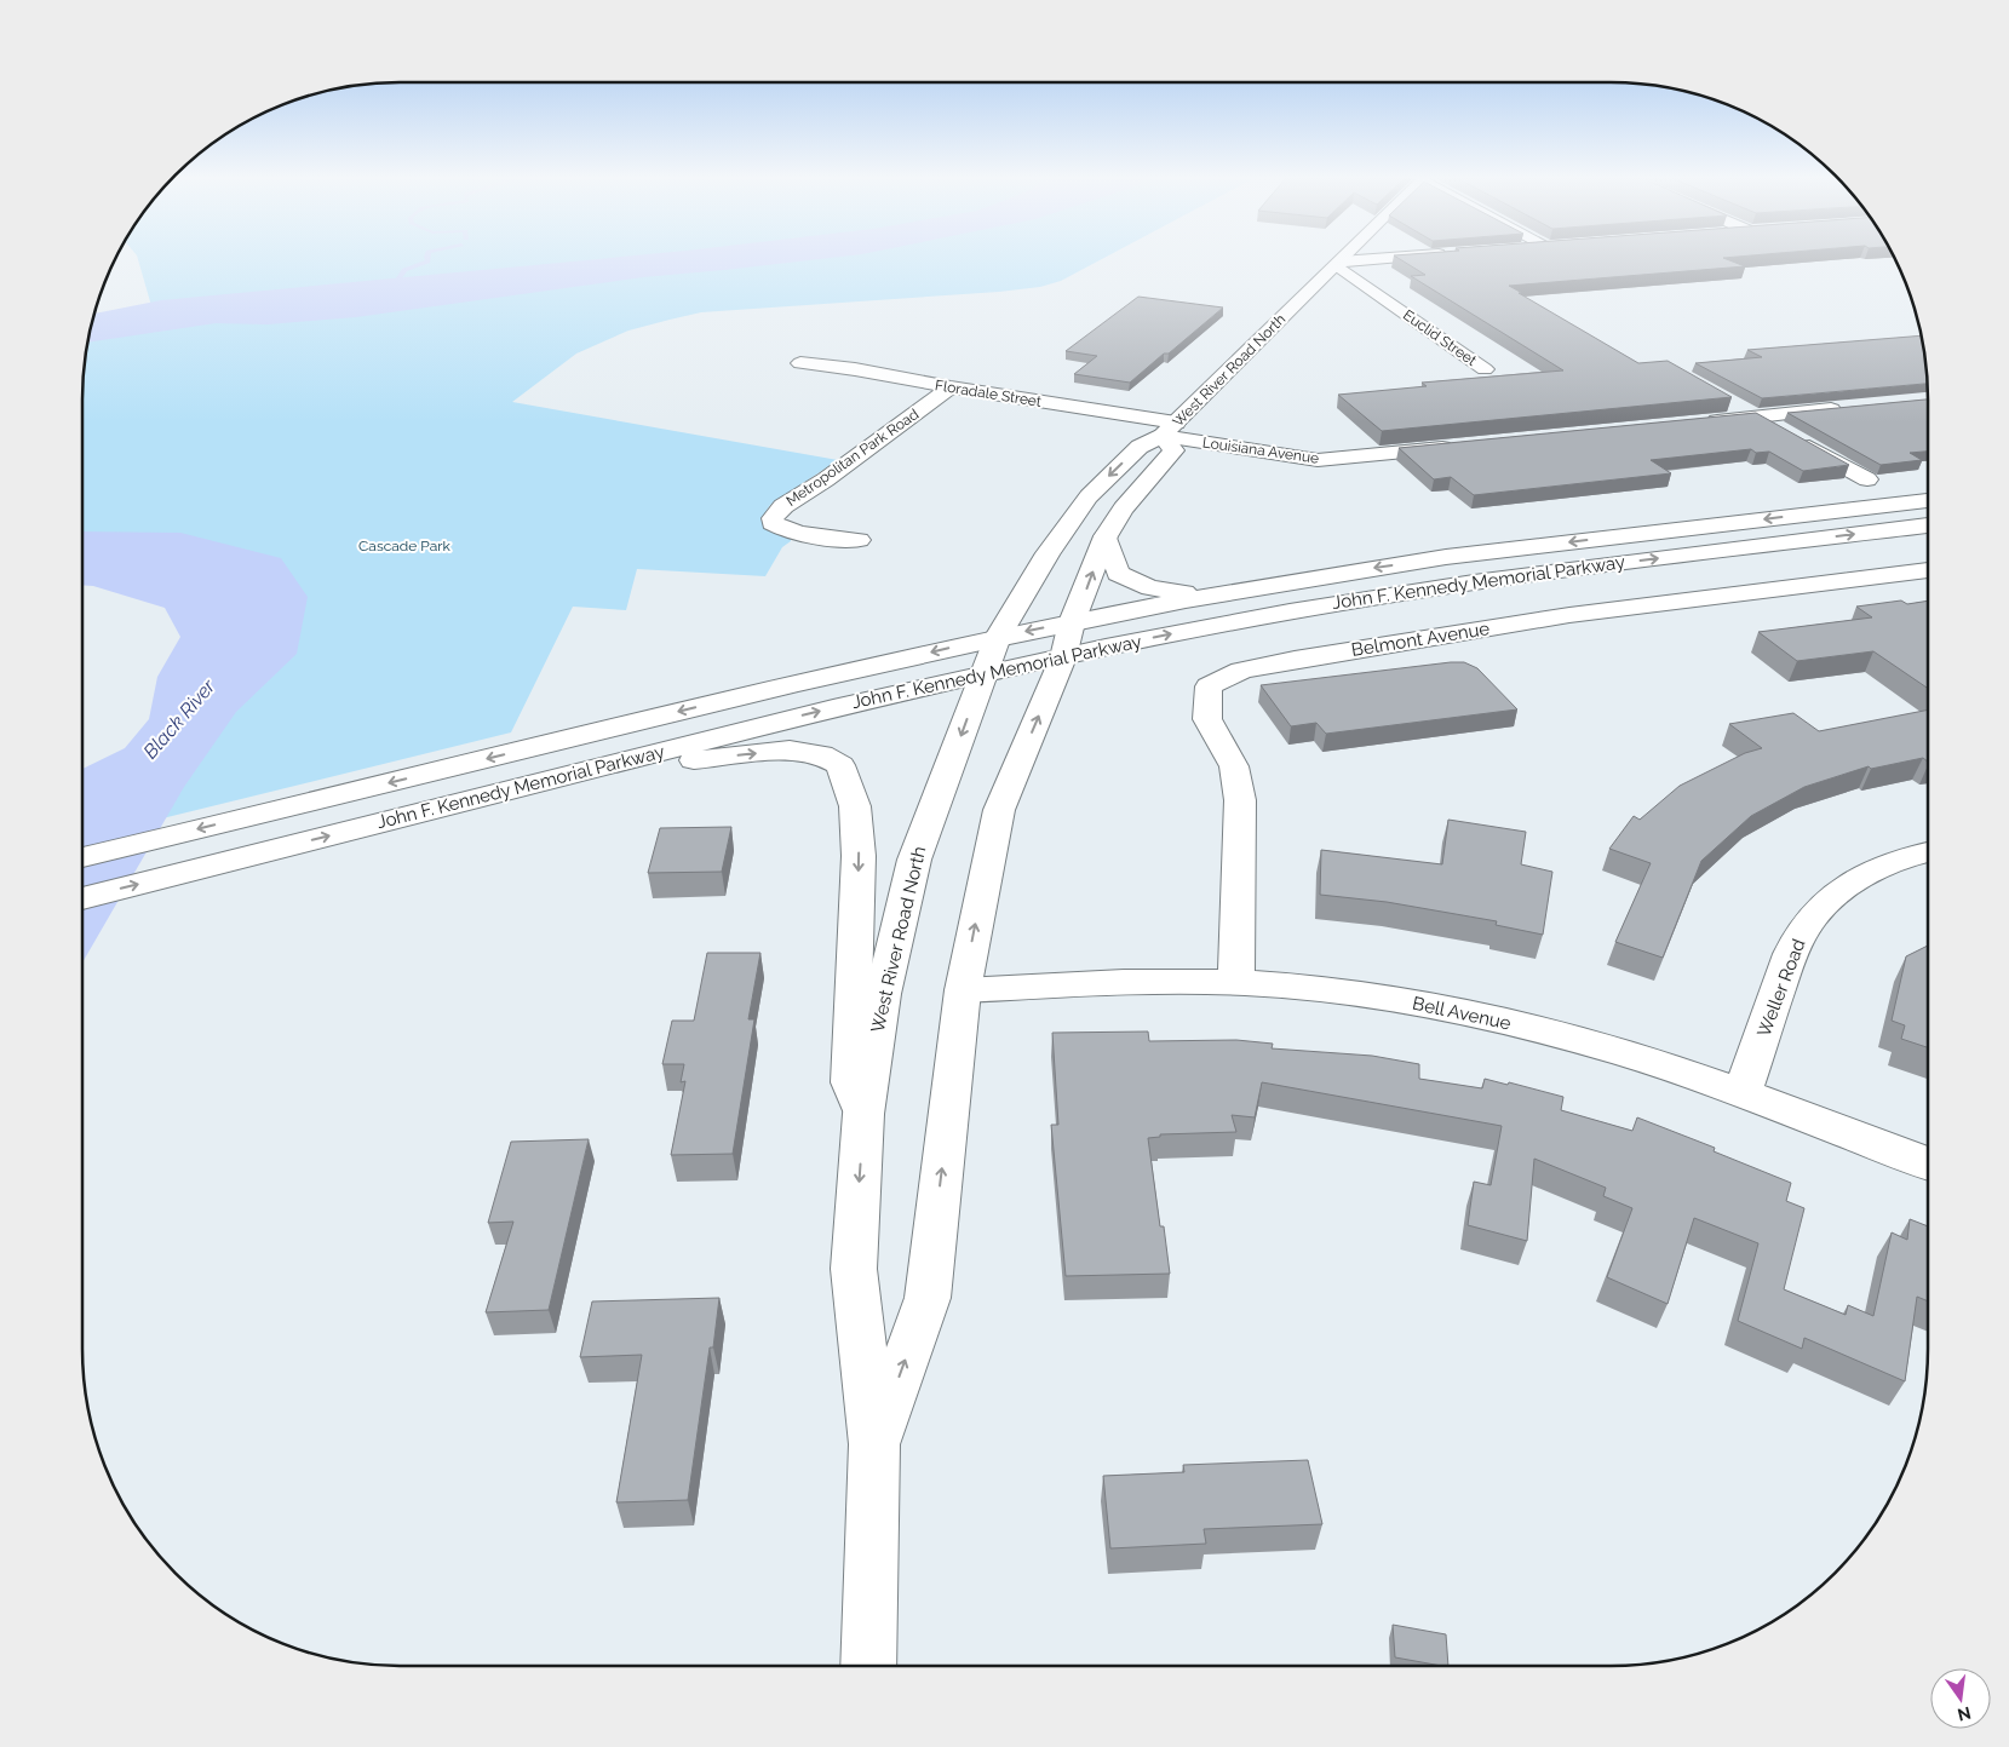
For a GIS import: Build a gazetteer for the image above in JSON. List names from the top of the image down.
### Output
{
  "streets": {
    "main road": [
      "Euclid Street",
      "West River Road North",
      "Floradale Street",
      "Louisiana Avenue",
      "Metropolitan Park Road",
      "John F. Kennedy Memorial Parkway",
      "Belmont Avenue",
      "Weller Road",
      "Bell Avenue"
    ]
  },
  "crossings": [
    ["Euclid Street", "West River Road North"],
    ["West River Road North", "Floradale Street"],
    ["West River Road North", "Louisiana Avenue"],
    ["West River Road North", "John F. Kennedy Memorial Parkway"],
    ["West River Road North", "Bell Avenue"],
    ["Floradale Street", "Louisiana Avenue"],
    ["Floradale Street", "Metropolitan Park Road"],
    ["Belmont Avenue", "Bell Avenue"],
    ["Weller Road", "Bell Avenue"]
  ],
  "water": ["Black River"],
  "parks": ["Cascade Park"],
  "north": "bottom"
}
